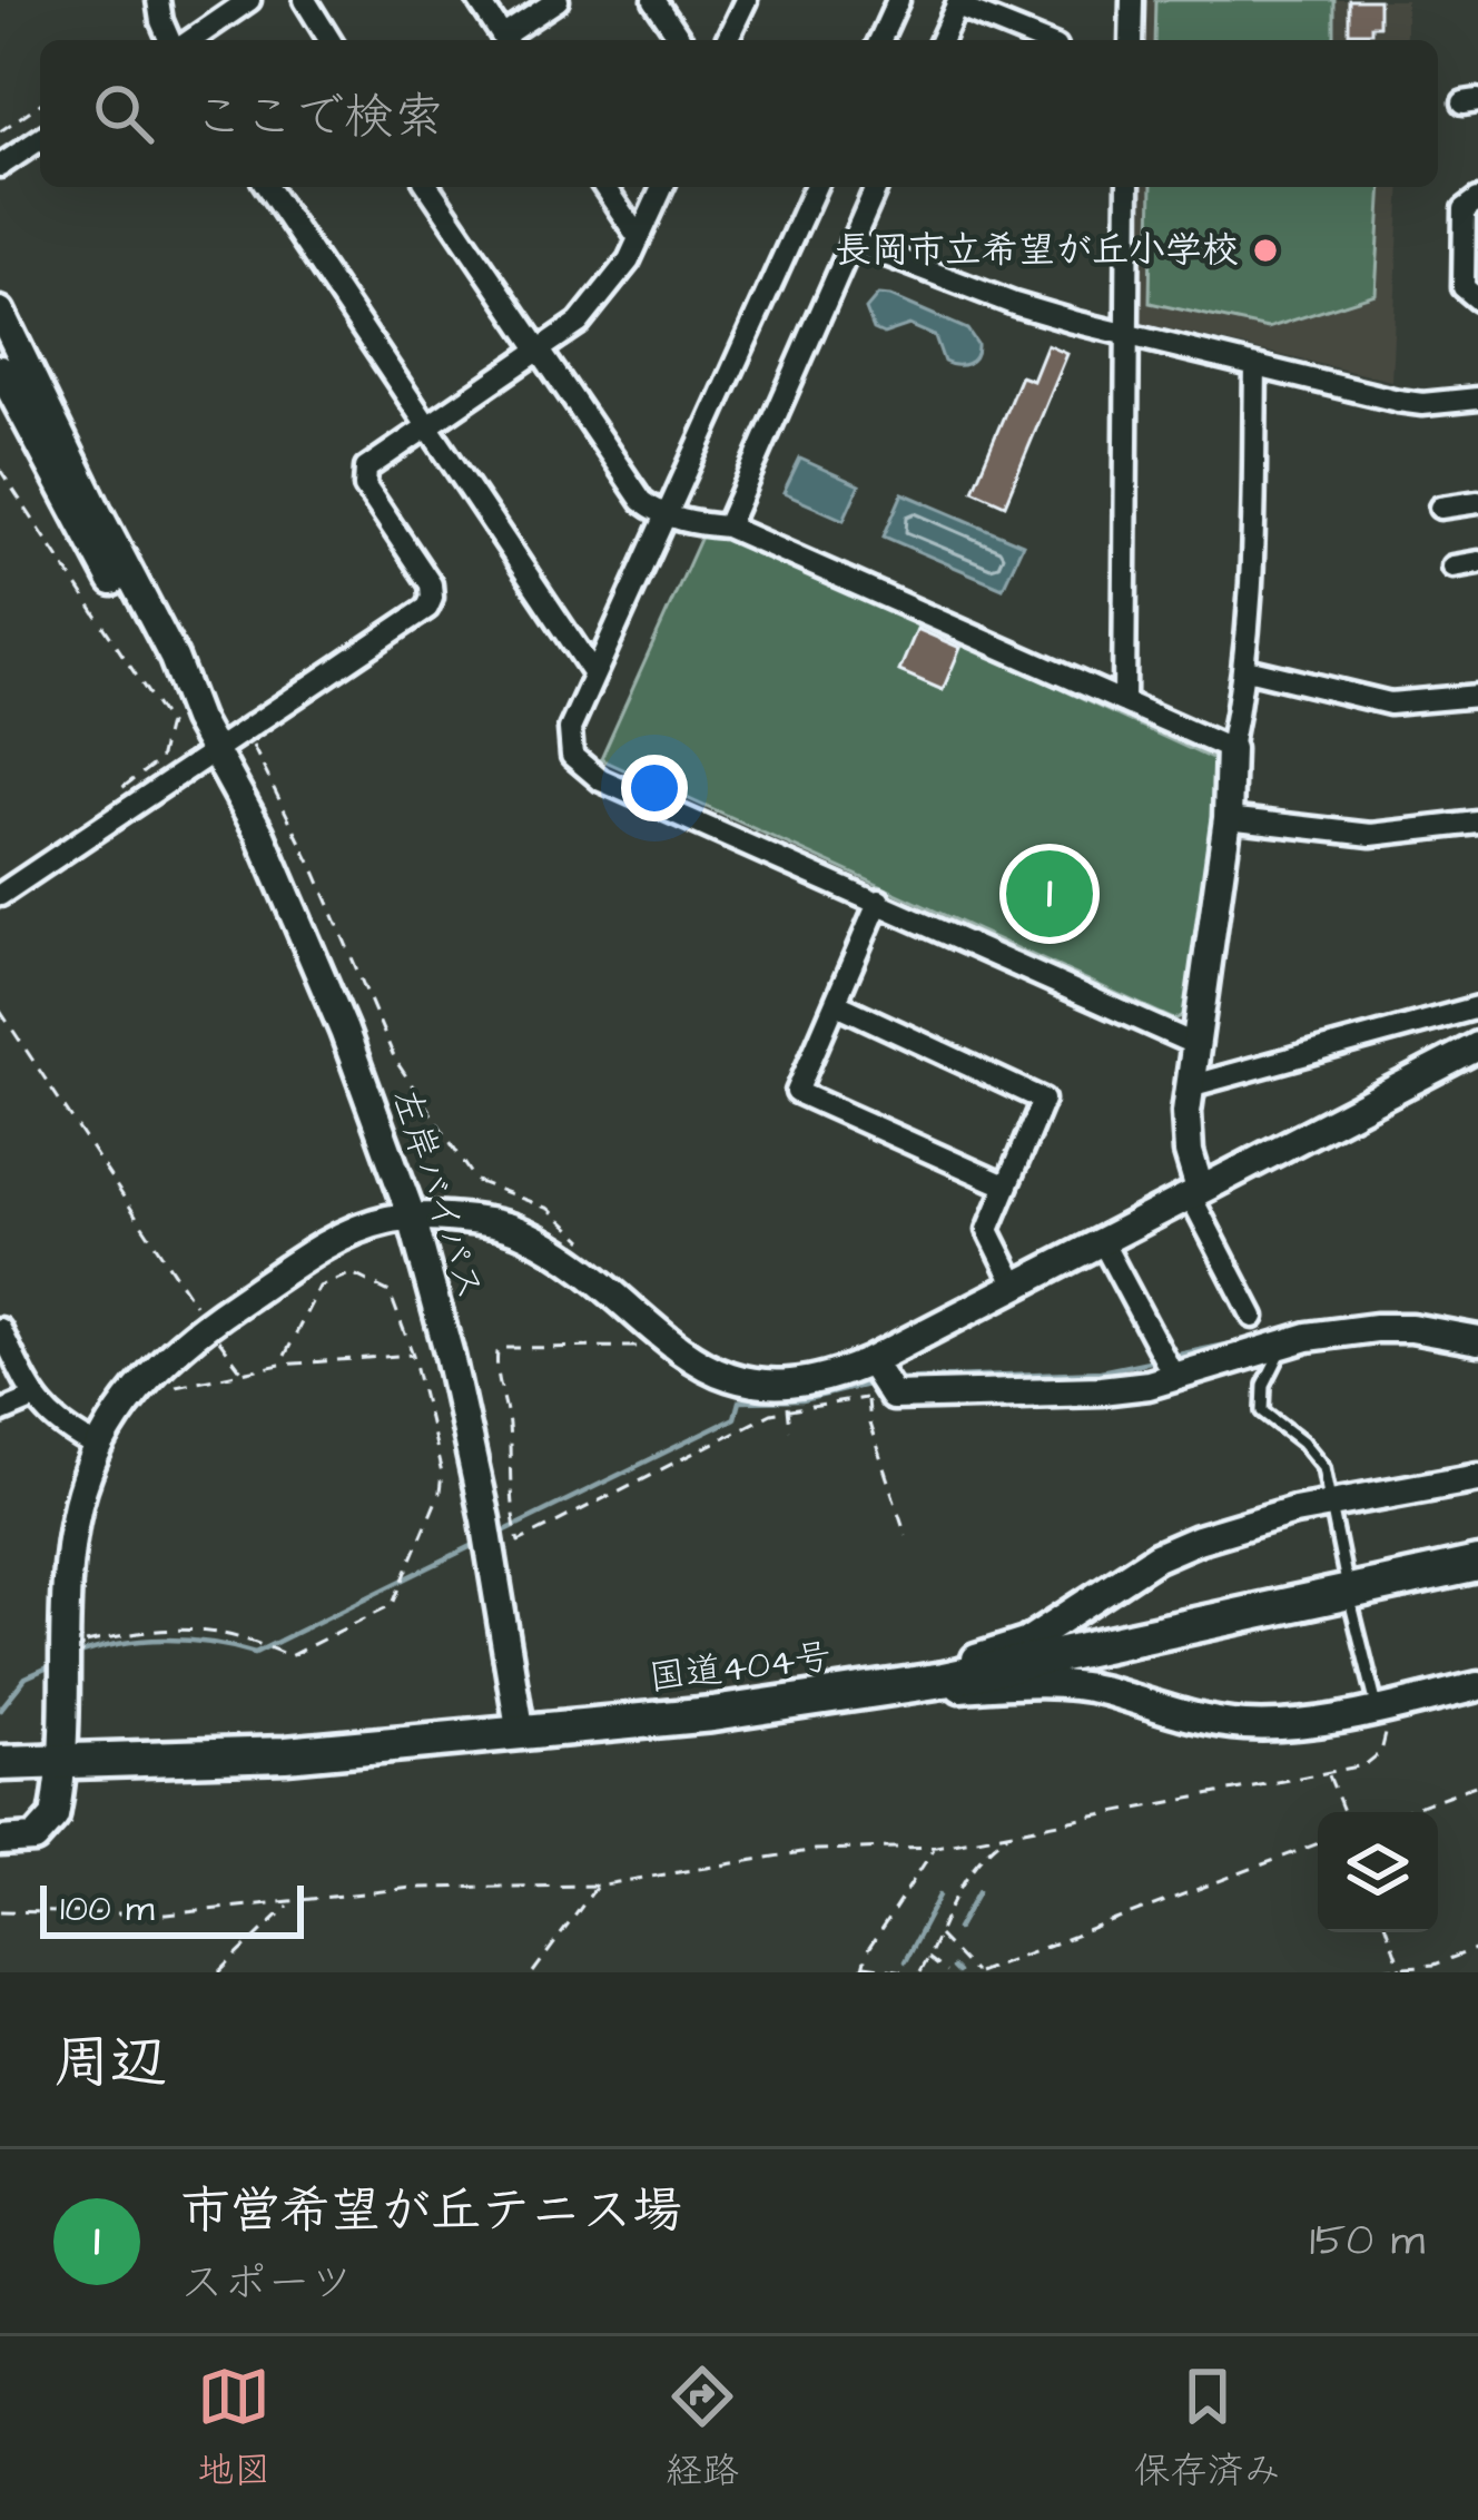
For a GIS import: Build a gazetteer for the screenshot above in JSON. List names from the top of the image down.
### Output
{
  "streets": {
    "highway": ["国道404号"],
    "street": ["左岸バイパス"]
  },
  "crossings": [
    ["左岸バイパス", "国道404号"]
  ],
  "places": ["長岡市立希望が丘小学校"],
  "scale_bar": "100 m",
  "page": {
    "search": "ここで検索",
    "pins": "1",
    "scale": "100 m",
    "heading": "周辺",
    "list": [
      {
        "mark": "1",
        "name": "市営希望が丘テニス場",
        "note": "スポーツ",
        "value": "150 m"
      }
    ],
    "nav": ["地図", "経路", "保存済み"]
  }
}
